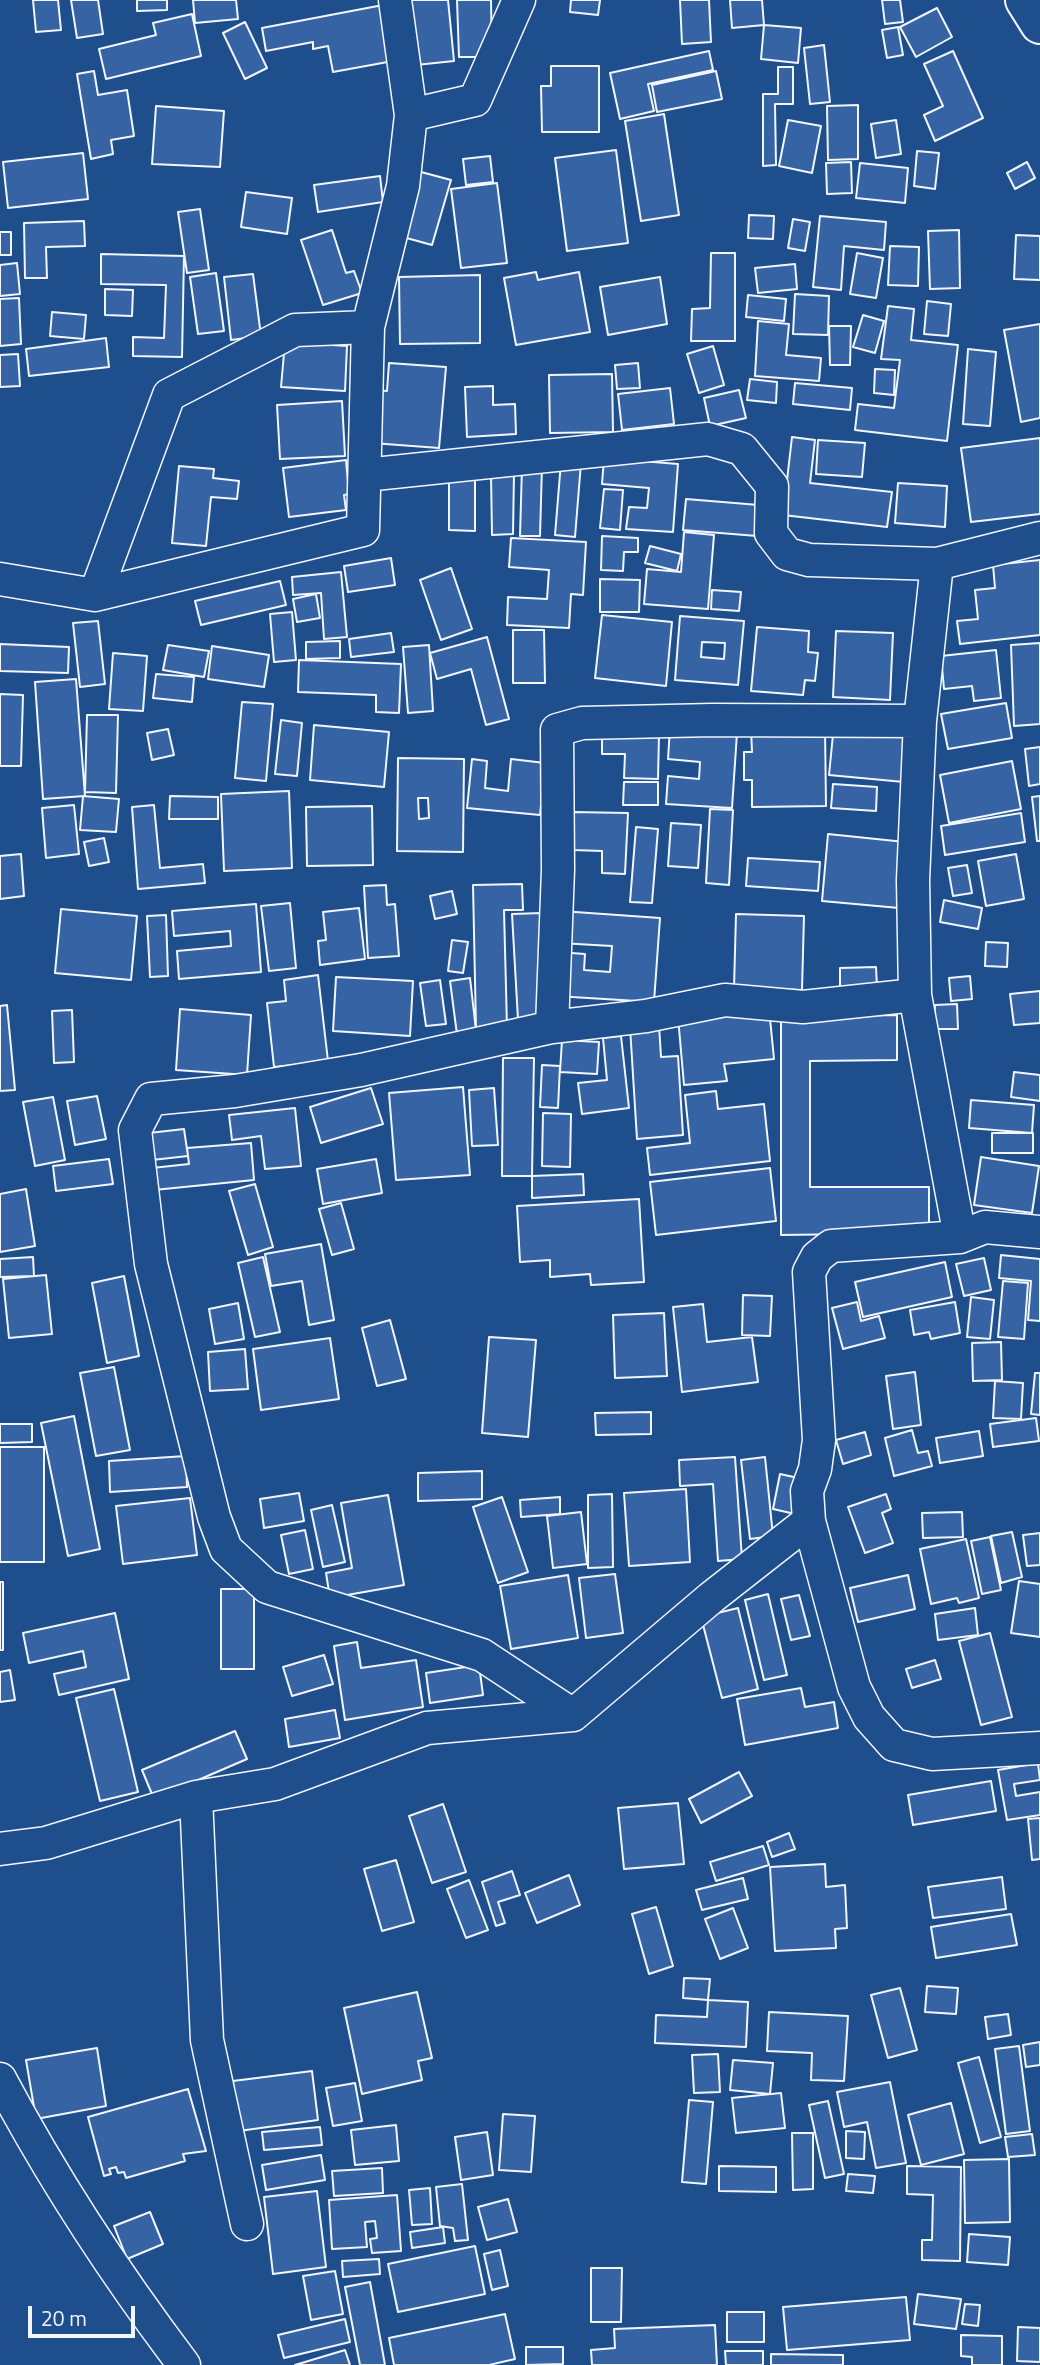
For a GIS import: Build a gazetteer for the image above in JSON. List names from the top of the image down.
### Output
{
  "scale_bar": "20 m"
}
